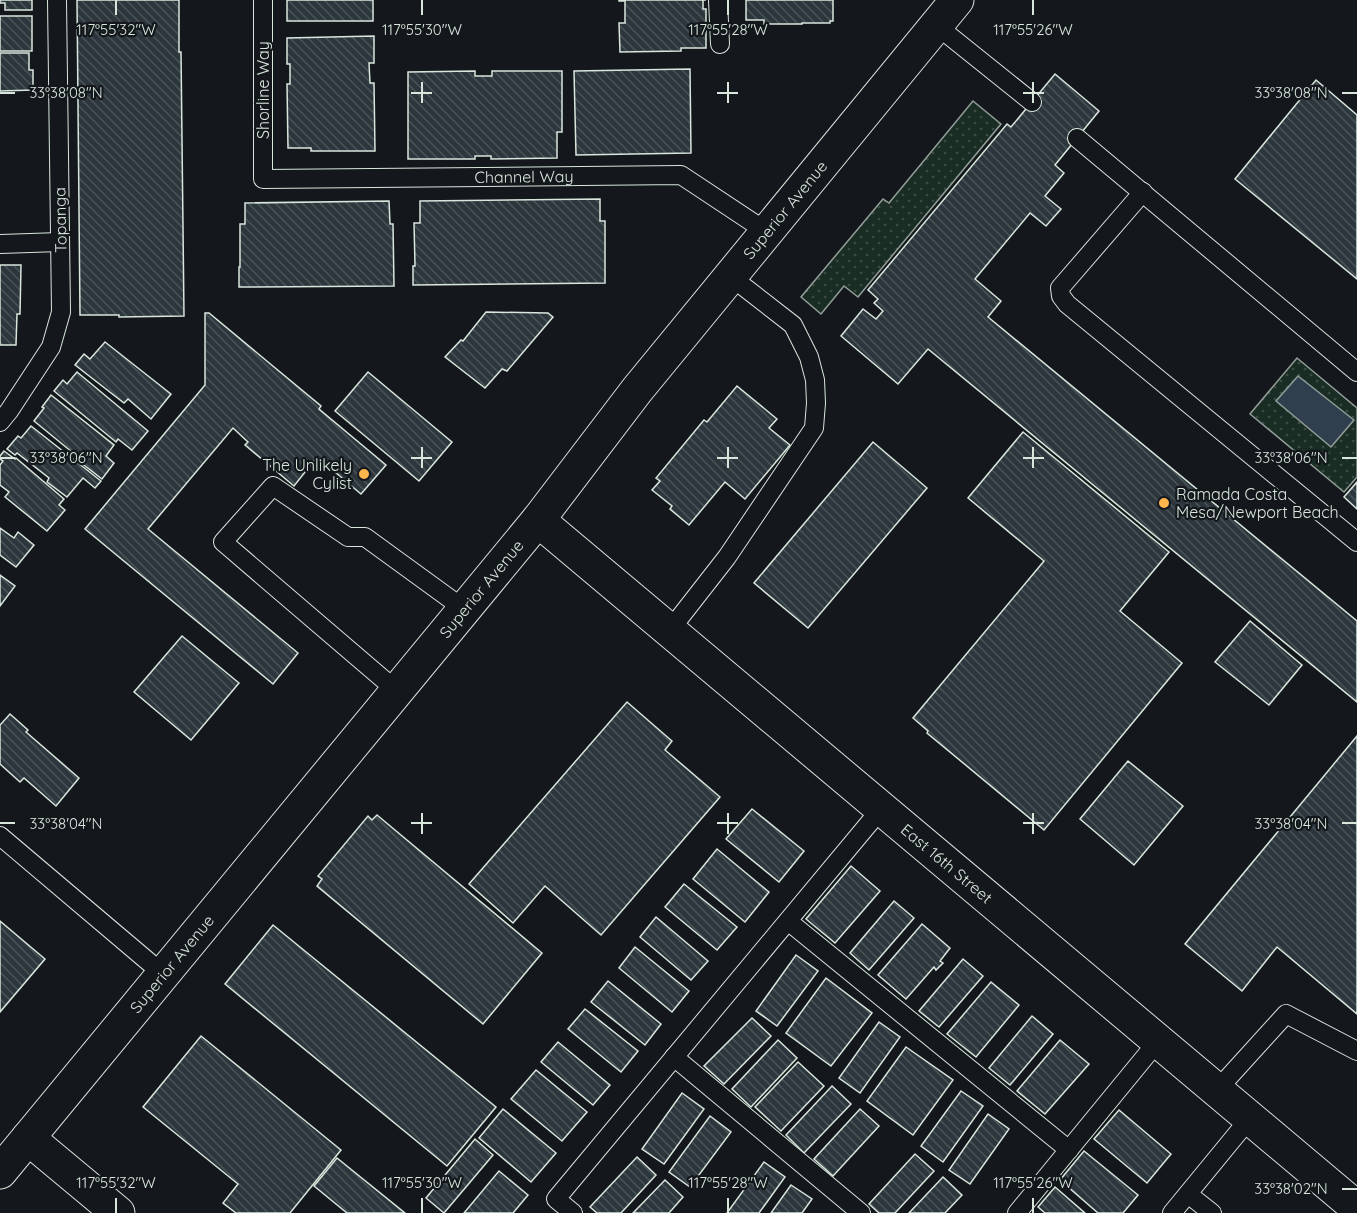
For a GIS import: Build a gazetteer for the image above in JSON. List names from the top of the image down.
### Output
{
  "streets": {
    "main road": ["Superior Avenue", "East 16th Street"],
    "lane": ["Shorline Way", "Channel Way", "Topanga"]
  },
  "crossings": [
    ["Shorline Way", "Channel Way"],
    ["Channel Way", "Superior Avenue"],
    ["Superior Avenue", "East 16th Street"]
  ],
  "places": ["The Unlikely Cylist", "Ramada Costa Mesa/Newport Beach"],
  "coordinates": [
    "117°55'32\"W",
    "117°55'30\"W",
    "117°55'28\"W",
    "117°55'26\"W",
    "33°38'08\"N",
    "33°38'06\"N",
    "33°38'04\"N",
    "33°38'02\"N"
  ]
}
